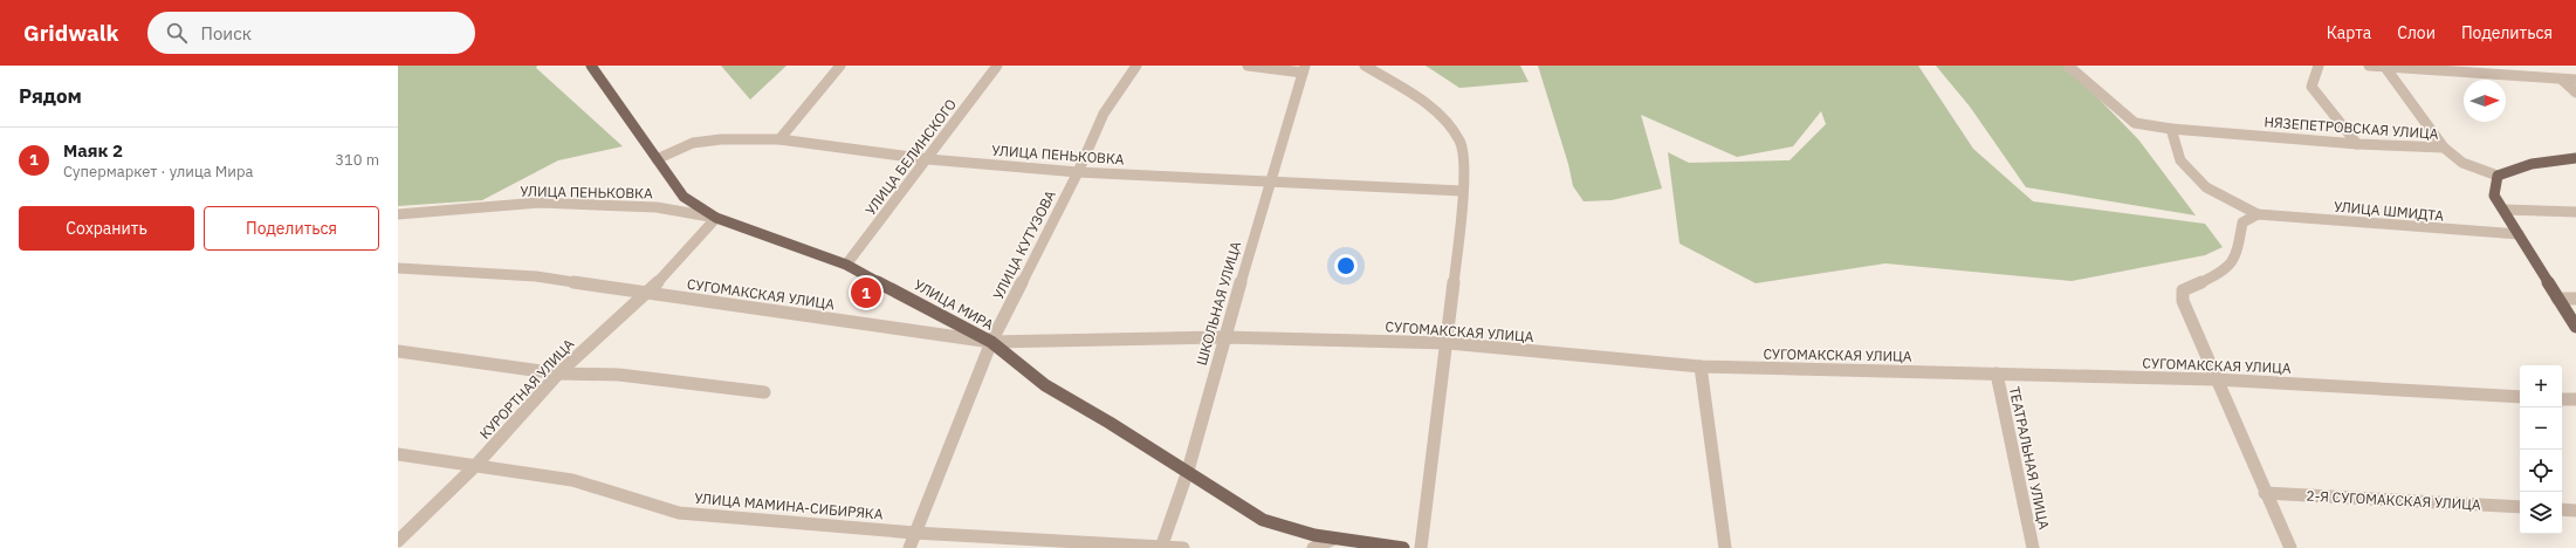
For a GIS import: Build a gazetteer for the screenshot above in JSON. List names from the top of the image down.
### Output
{
  "streets": {
    "main road": ["УЛИЦА МИРА"],
    "street": [
      "НЯЗЕПЕТРОВСКАЯ УЛИЦА",
      "УЛИЦА ПЕНЬКОВКА",
      "УЛИЦА БЕЛИНСКОГО",
      "УЛИЦА ШМИДТА",
      "УЛИЦА КУТУЗОВА",
      "СУГОМАКСКАЯ УЛИЦА",
      "ШКОЛЬНАЯ УЛИЦА",
      "КУРОРТНАЯ УЛИЦА",
      "ТЕАТРАЛЬНАЯ УЛИЦА",
      "2-Я СУГОМАКСКАЯ УЛИЦА",
      "УЛИЦА МАМИНА-СИБИРЯКА"
    ]
  },
  "crossings": [
    ["УЛИЦА ПЕНЬКОВКА", "УЛИЦА БЕЛИНСКОГО"],
    ["УЛИЦА ПЕНЬКОВКА", "УЛИЦА КУТУЗОВА"],
    ["УЛИЦА ПЕНЬКОВКА", "ШКОЛЬНАЯ УЛИЦА"],
    ["УЛИЦА ПЕНЬКОВКА", "УЛИЦА МИРА"],
    ["УЛИЦА ПЕНЬКОВКА", "КУРОРТНАЯ УЛИЦА"],
    ["УЛИЦА БЕЛИНСКОГО", "УЛИЦА МИРА"],
    ["УЛИЦА КУТУЗОВА", "СУГОМАКСКАЯ УЛИЦА"],
    ["УЛИЦА КУТУЗОВА", "УЛИЦА МИРА"],
    ["УЛИЦА КУТУЗОВА", "УЛИЦА МАМИНА-СИБИРЯКА"],
    ["СУГОМАКСКАЯ УЛИЦА", "ШКОЛЬНАЯ УЛИЦА"],
    ["СУГОМАКСКАЯ УЛИЦА", "УЛИЦА МИРА"],
    ["СУГОМАКСКАЯ УЛИЦА", "КУРОРТНАЯ УЛИЦА"],
    ["СУГОМАКСКАЯ УЛИЦА", "ТЕАТРАЛЬНАЯ УЛИЦА"],
    ["ШКОЛЬНАЯ УЛИЦА", "УЛИЦА МИРА"],
    ["ШКОЛЬНАЯ УЛИЦА", "УЛИЦА МАМИНА-СИБИРЯКА"],
    ["УЛИЦА МИРА", "КУРОРТНАЯ УЛИЦА"],
    ["КУРОРТНАЯ УЛИЦА", "УЛИЦА МАМИНА-СИБИРЯКА"]
  ],
  "north": "right",
  "page": {
    "header": "Gridwalk",
    "search": "Поиск",
    "nav": ["Карта", "Слои", "Поделиться"],
    "heading": "Рядом",
    "list": [
      {
        "mark": "1",
        "name": "Маяк 2",
        "note": "Супермаркет · улица Мира",
        "value": "310 m"
      }
    ],
    "buttons": ["Сохранить", "Поделиться"],
    "pins": "1",
    "map_buttons": ["+", "−"]
  }
}
